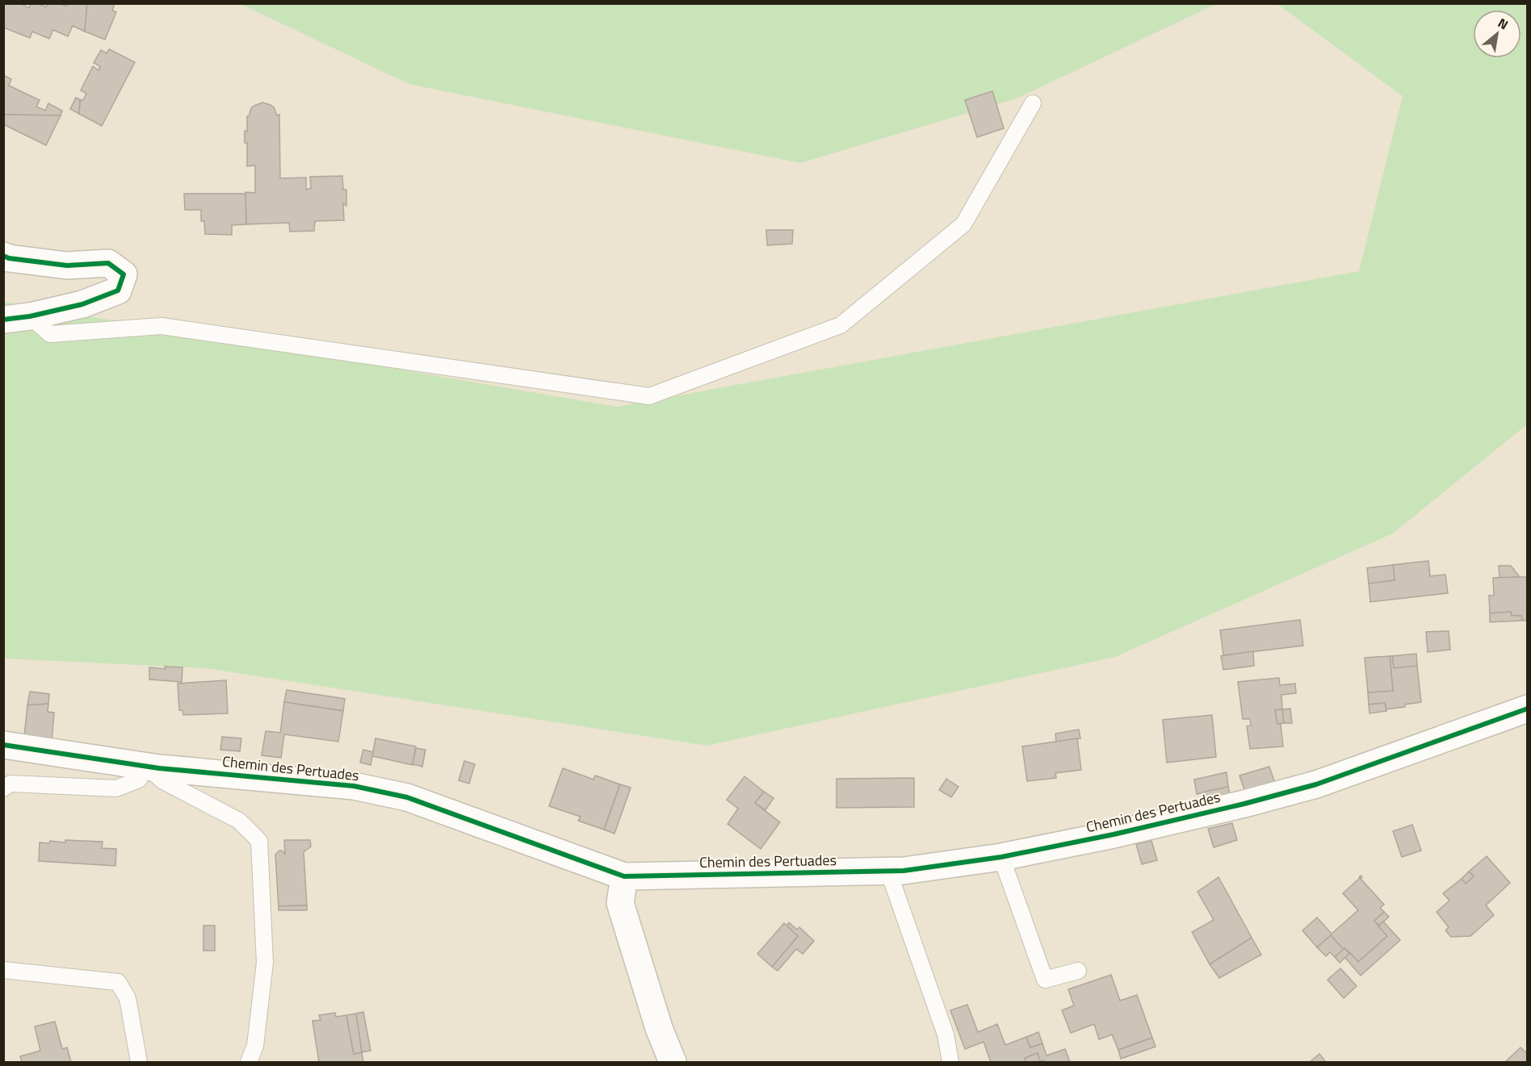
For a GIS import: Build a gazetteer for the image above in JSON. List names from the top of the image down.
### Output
{
  "streets": {
    "street": ["Chemin des Pertuades"]
  },
  "north": "top right"
}
